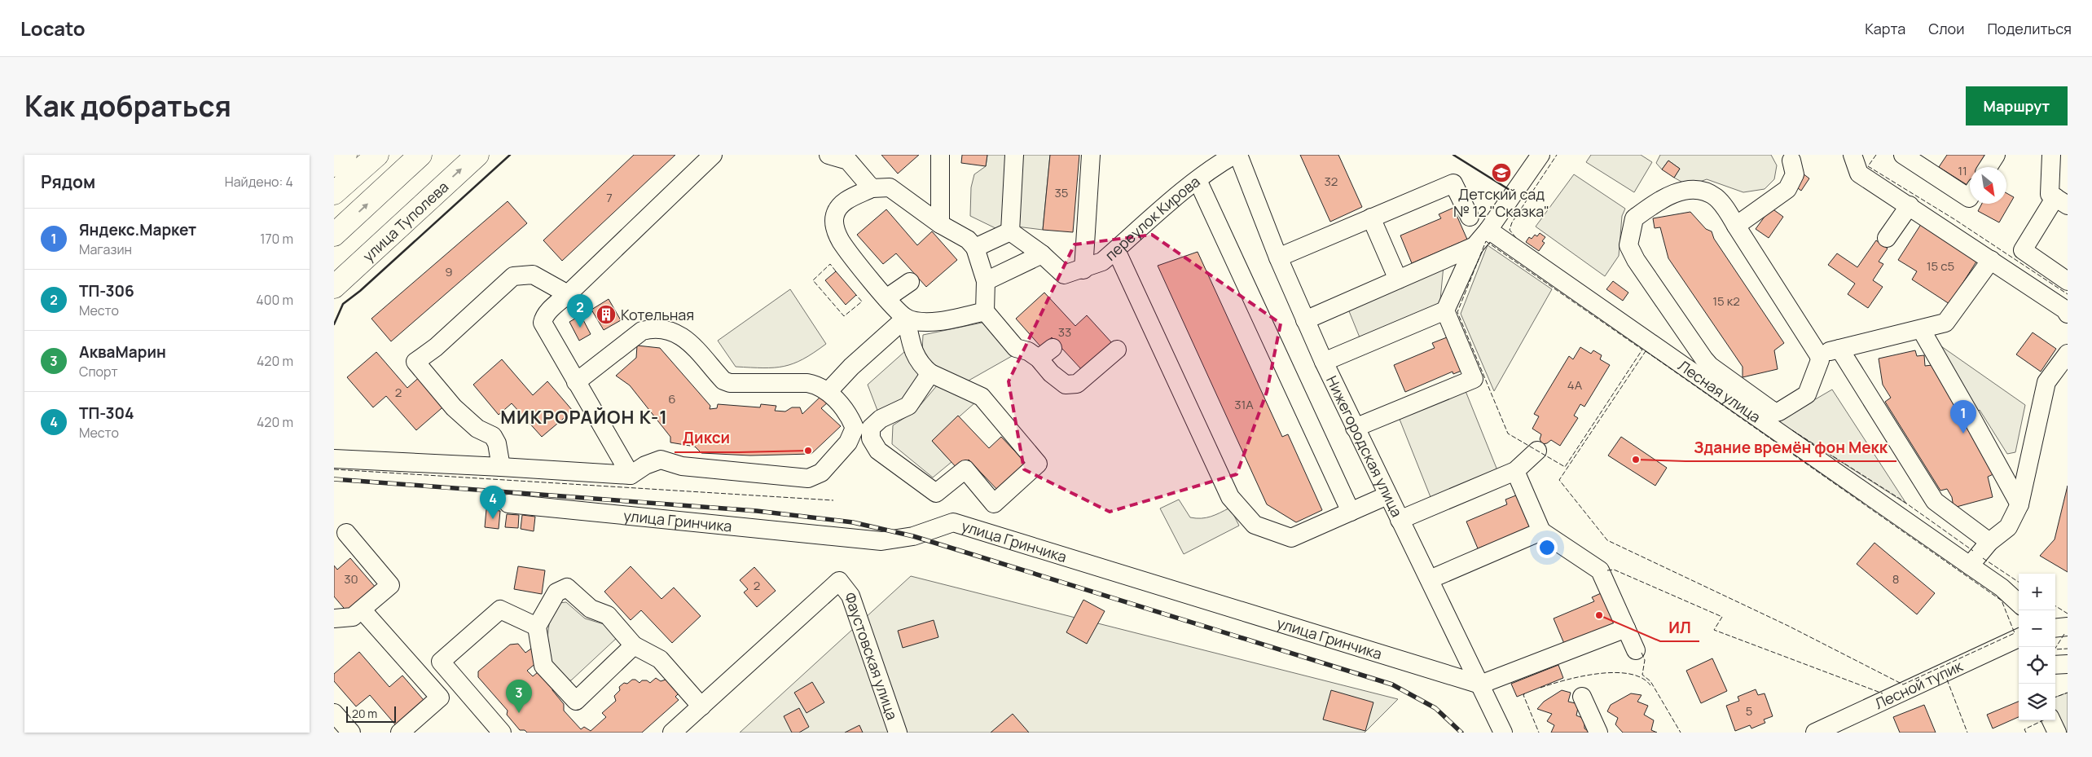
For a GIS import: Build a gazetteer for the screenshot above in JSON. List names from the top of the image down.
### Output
{
  "streets": {
    "main road": ["улица Туполева"],
    "street": [
      "переулок Кирова",
      "Лесная улица",
      "Нижегородская улица",
      "улица Гринчика",
      "Фаустовская улица",
      "Лесной тупик"
    ]
  },
  "crossings": [
    ["Нижегородская улица", "улица Гринчика"]
  ],
  "districts": ["МИКРОРАЙОН К-1"],
  "places": {
    "school or university": ["Детский сад № 12 \"Сказка\""],
    "building": ["Котельная"],
    "other": ["Дикси", "Здание времён фон Мекк", "ИЛ"]
  },
  "house_numbers": [
    "11",
    "32",
    "35",
    "7",
    "15 с5",
    "9",
    "15 к2",
    "33",
    "4А",
    "2",
    "6",
    "31А",
    "30",
    "8",
    "2",
    "5"
  ],
  "scale_bar": "20 m",
  "north": "bottom right",
  "page": {
    "header": "Locato",
    "nav": ["Карта", "Слои", "Поделиться"],
    "title": "Как добраться",
    "buttons": "Маршрут",
    "heading": ["Рядом", "Найдено: 4"],
    "list": [
      {
        "mark": "1",
        "name": "Яндекс.Маркет",
        "note": "Магазин",
        "value": "170 m"
      },
      {
        "mark": "2",
        "name": "ТП-306",
        "note": "Место",
        "value": "400 m"
      },
      {
        "mark": "3",
        "name": "АкваМарин",
        "note": "Спорт",
        "value": "420 m"
      },
      {
        "mark": "4",
        "name": "ТП-304",
        "note": "Место",
        "value": "420 m"
      }
    ],
    "pins": [
      "2",
      "1",
      "4",
      "3"
    ],
    "map_buttons": ["+", "−"],
    "scale": "20 m"
  }
}
